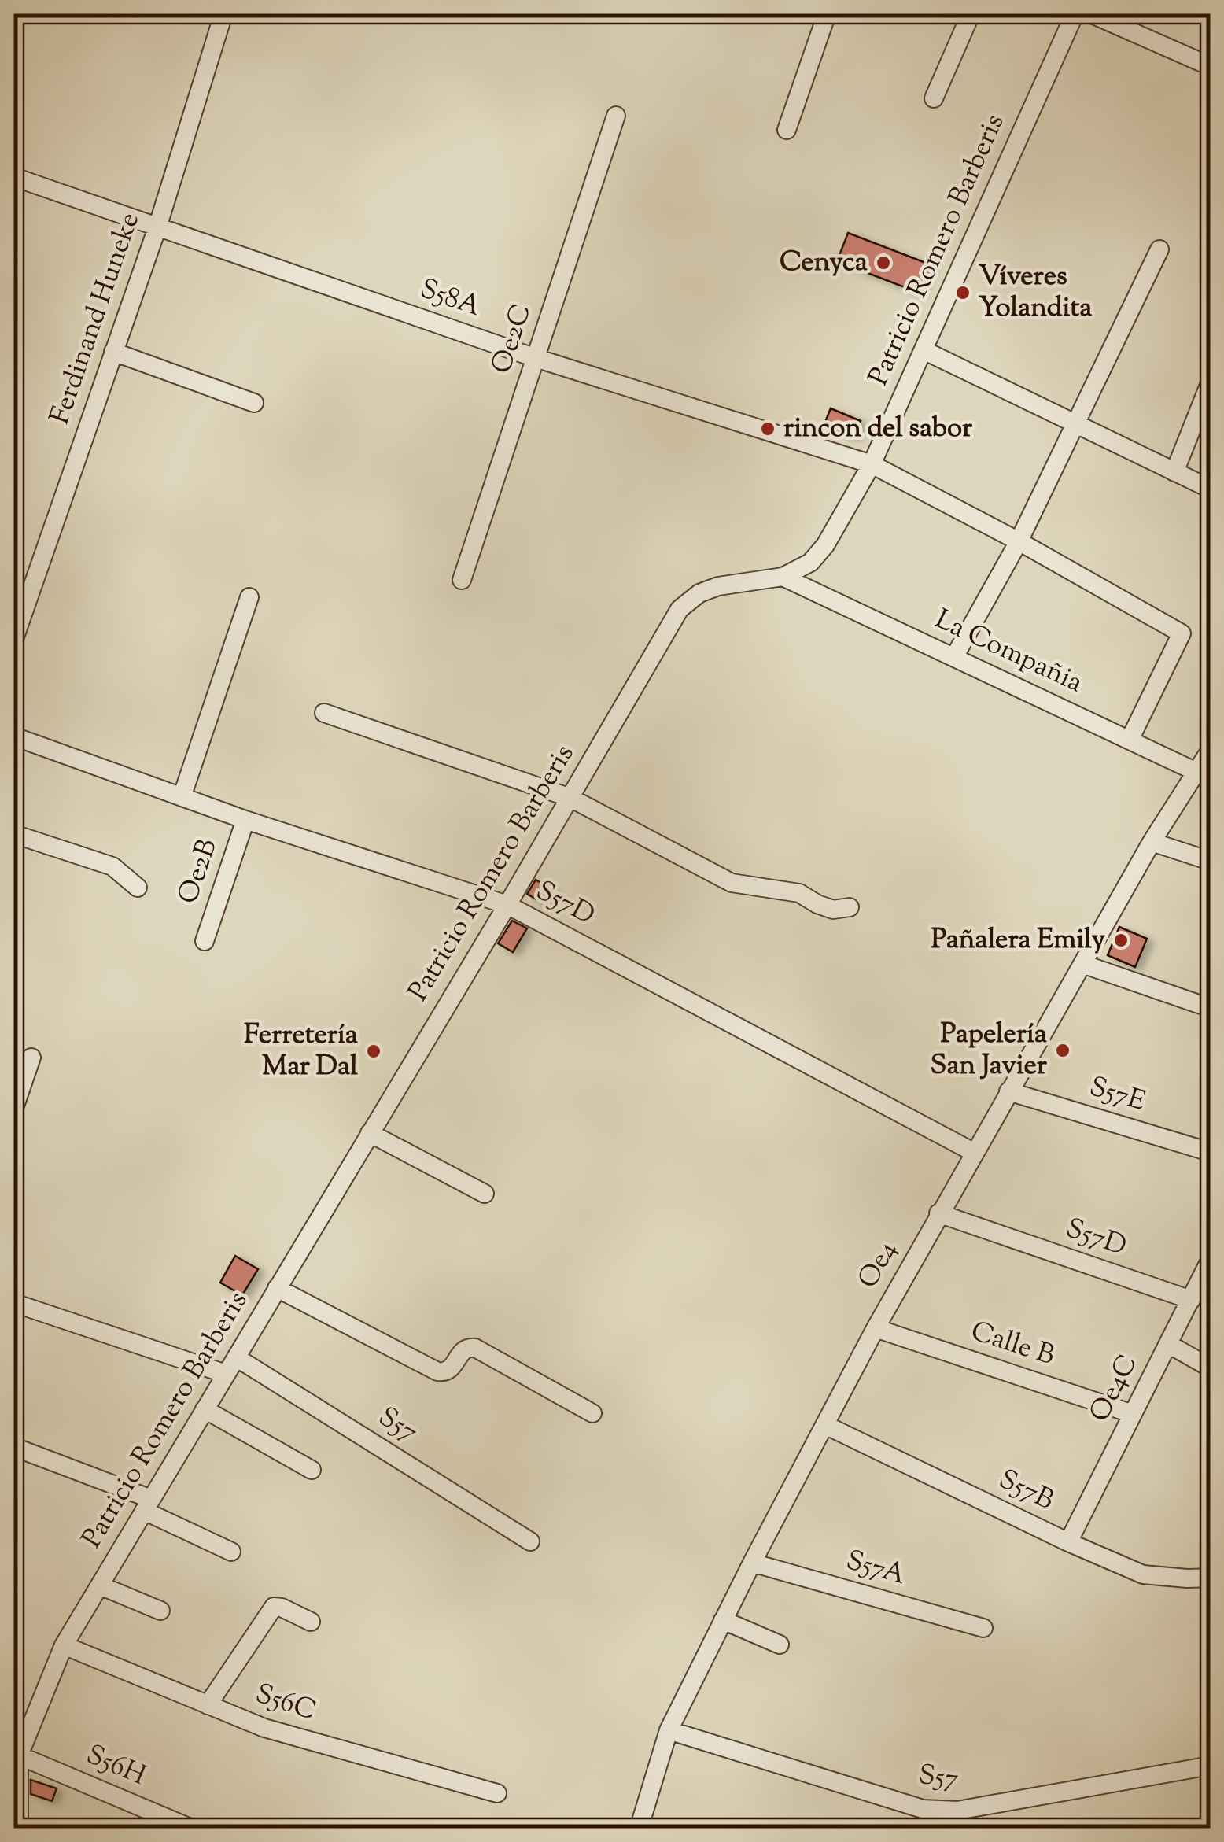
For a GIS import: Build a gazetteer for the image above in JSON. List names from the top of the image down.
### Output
{
  "streets": {
    "street": [
      "Patricio Romero Barberis",
      "S58A",
      "Ferdinand Huneke",
      "Oe2C",
      "La Compañia",
      "Oe2B",
      "S57D",
      "S57E",
      "Oe4",
      "Calle B",
      "Oe4C",
      "S57",
      "S57B",
      "S57A",
      "S56C",
      "S56H"
    ]
  },
  "crossings": [
    ["Patricio Romero Barberis", "S58A"],
    ["Patricio Romero Barberis", "La Compañia"],
    ["Patricio Romero Barberis", "S57D"],
    ["Patricio Romero Barberis", "S57"],
    ["Patricio Romero Barberis", "S56C"],
    ["Patricio Romero Barberis", "S56H"],
    ["S58A", "Ferdinand Huneke"],
    ["S58A", "Oe2C"],
    ["S58A", "La Compañia"],
    ["La Compañia", "Oe4"],
    ["Oe2B", "S57D"],
    ["S57D", "Oe4"],
    ["S57D", "Oe4C"],
    ["S57E", "Oe4"],
    ["Oe4", "Calle B"],
    ["Oe4", "S57"],
    ["Oe4", "S57B"],
    ["Oe4", "S57A"],
    ["Calle B", "Oe4C"],
    ["Oe4C", "S57B"]
  ],
  "places": [
    "Cenyca",
    "Víveres Yolandita",
    "rincon del sabor",
    "Pañalera Emily",
    "Papelería San Javier",
    "Ferretería Mar Dal"
  ]
}
